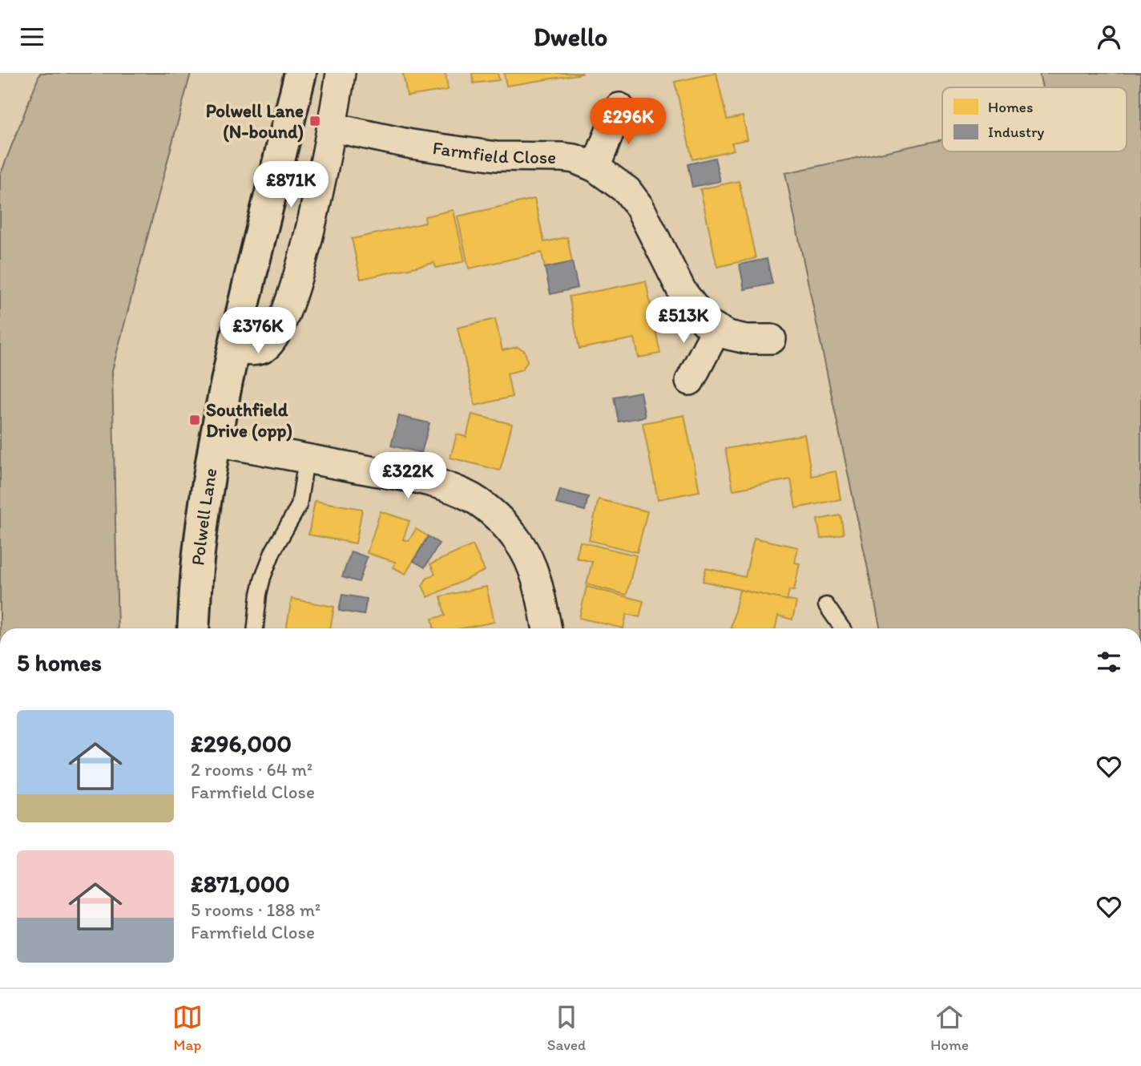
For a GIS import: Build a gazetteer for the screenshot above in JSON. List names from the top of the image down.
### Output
{
  "streets": {
    "main road": ["Polwell Lane"],
    "street": ["Farmfield Close"]
  },
  "places": {
    "transit": ["Polwell Lane (N-bound)", "Southfield Drive (opp)"]
  },
  "legend": ["Homes", "Industry"],
  "page": {
    "header": "Dwello",
    "price": [
      "£296K",
      "£871K",
      "£513K",
      "£376K",
      "£322K"
    ],
    "heading": "5 homes",
    "list": [
      {
        "name": "£296,000",
        "note": "2 rooms · 64 m² · Farmfield Close"
      },
      {
        "name": "£871,000",
        "note": "5 rooms · 188 m² · Farmfield Close"
      }
    ],
    "tabs": ["Map", "Saved", "Home"]
  }
}
